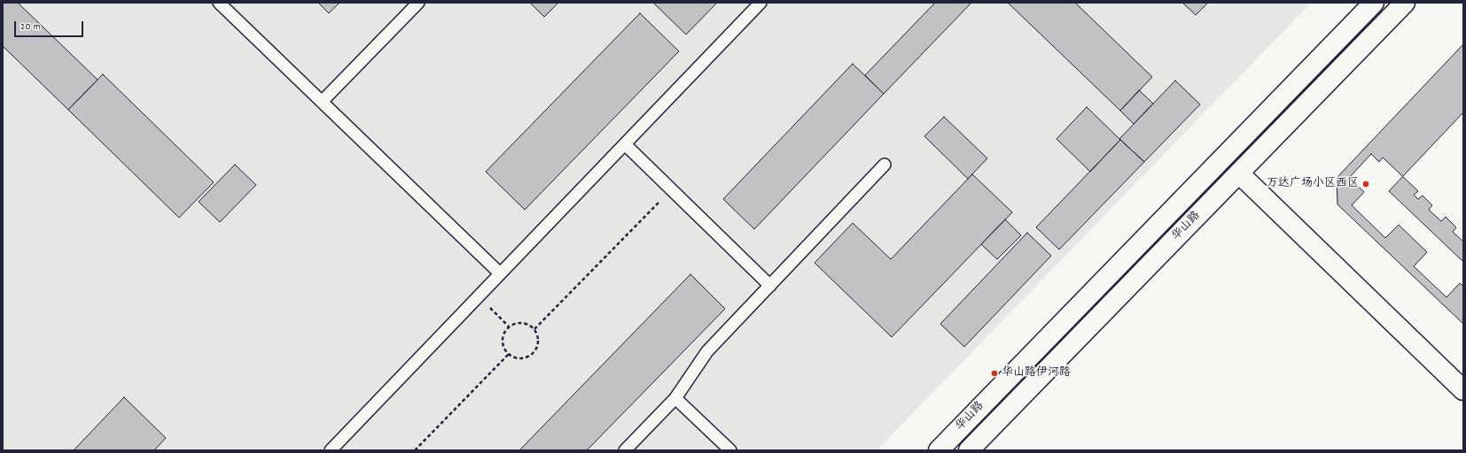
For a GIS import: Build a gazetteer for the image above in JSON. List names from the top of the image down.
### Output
{
  "streets": {
    "street": ["华山路"]
  },
  "places": ["万达广场小区西区", "华山路伊河路"],
  "scale_bar": "20 m"
}
